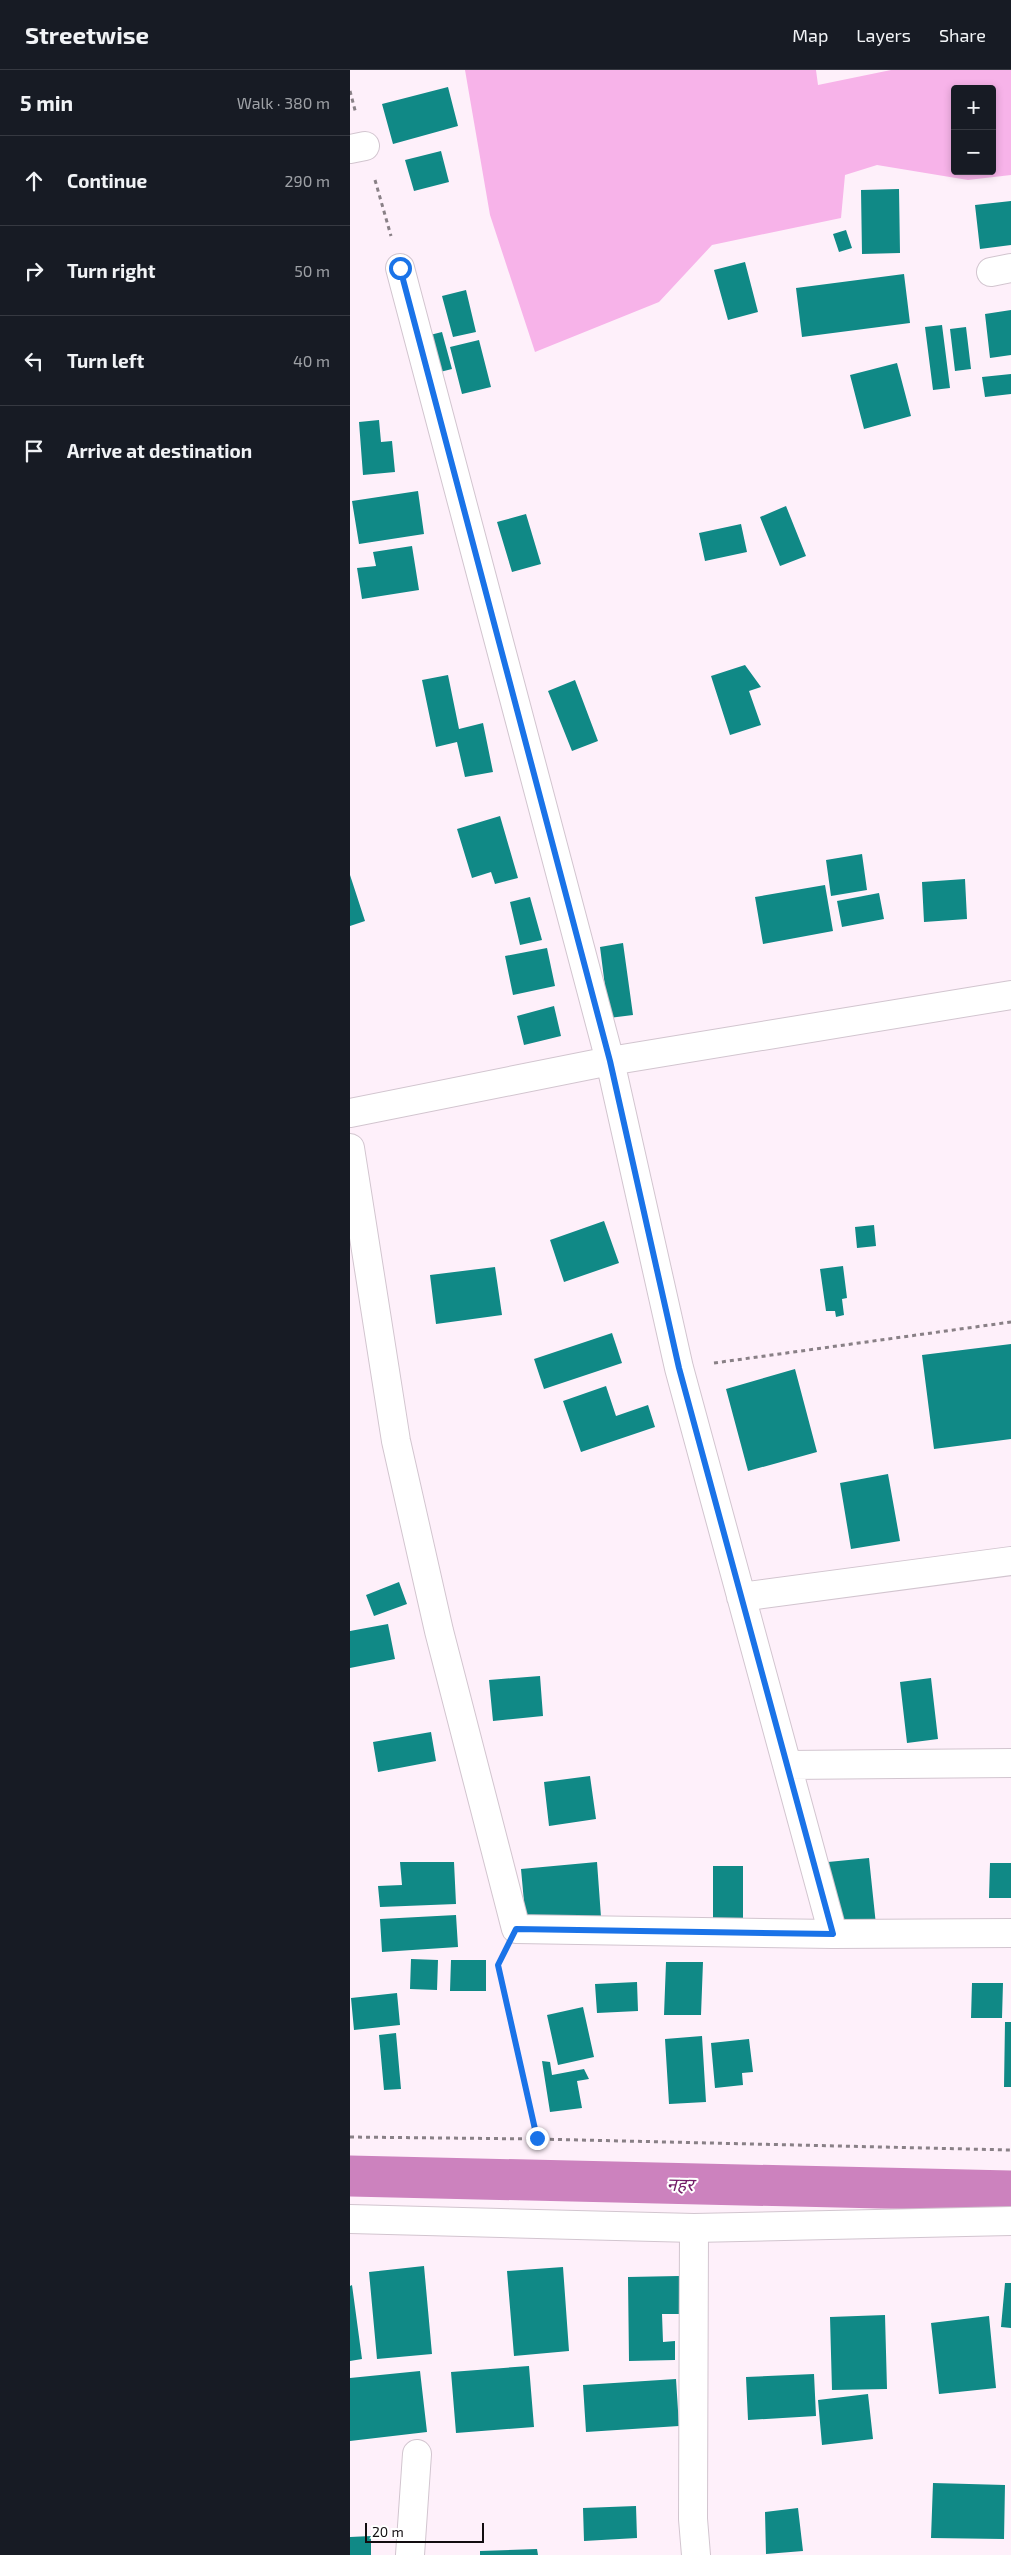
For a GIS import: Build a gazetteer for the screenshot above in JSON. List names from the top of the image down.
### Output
{
  "water": ["नहर"],
  "scale_bar": "20 m",
  "page": {
    "header": "Streetwise",
    "nav": ["Map", "Layers", "Share"],
    "heading": ["5 min", "Walk · 380 m"],
    "map_buttons": ["+", "−"],
    "list": [
      ["Continue", "290 m"],
      ["Turn right", "50 m"],
      ["Turn left", "40 m"],
      "Arrive at destination"
    ],
    "scale": "20 m"
  }
}
